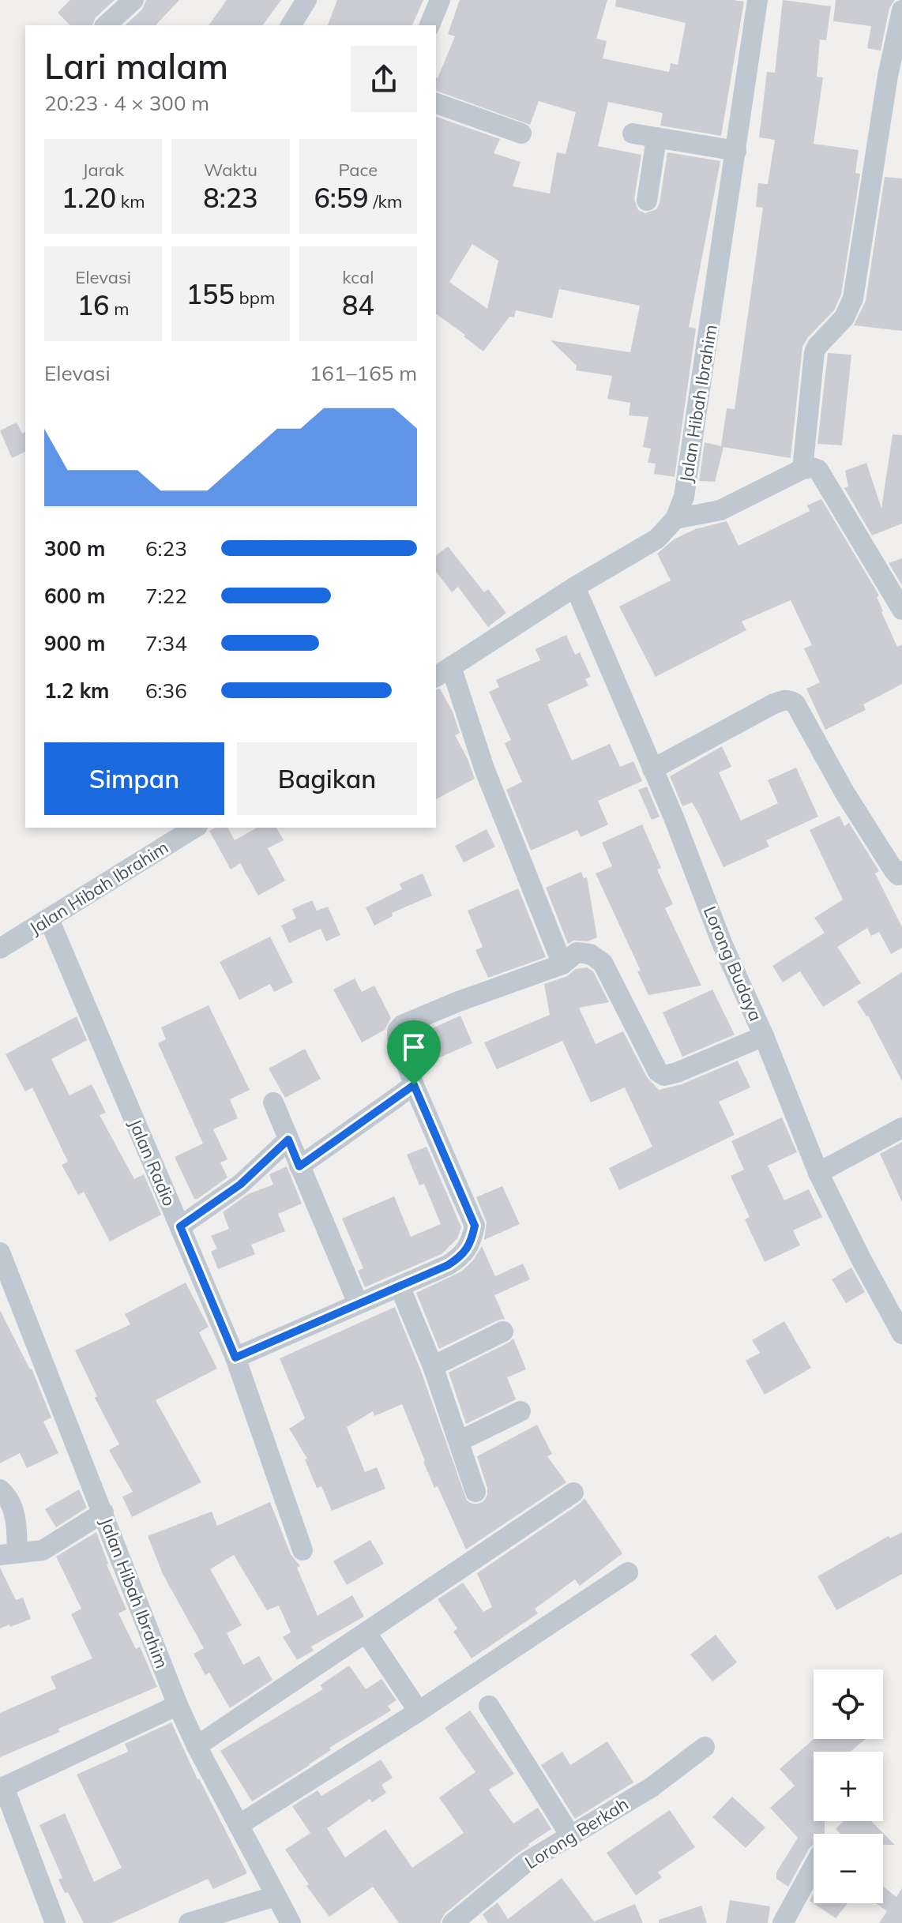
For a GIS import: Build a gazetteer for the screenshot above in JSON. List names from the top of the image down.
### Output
{
  "streets": {
    "street": [
      "Jalan Hibah Ibrahim",
      "Lorong Budaya",
      "Jalan Radio",
      "Lorong Berkah"
    ]
  },
  "crossings": [
    ["Jalan Hibah Ibrahim", "Lorong Budaya"],
    ["Jalan Hibah Ibrahim", "Jalan Radio"]
  ],
  "page": {
    "heading": ["Lari malam", "20:23 · 4 × 300 m"],
    "stats": [
      ["Jarak", "1.20 km"],
      ["Waktu", "8:23"],
      ["Pace", "6:59 /km"],
      ["Elevasi", "16 m"],
      ["155 bpm"],
      ["kcal", "84"]
    ],
    "chart": ["Elevasi", "161–165 m"],
    "list": [
      {
        "name": "300 m",
        "note": "6:23"
      },
      {
        "name": "600 m",
        "note": "7:22"
      },
      {
        "name": "900 m",
        "note": "7:34"
      },
      {
        "name": "1.2 km",
        "note": "6:36"
      }
    ],
    "buttons": ["Simpan", "Bagikan"],
    "map_buttons": ["+", "−"]
  }
}
